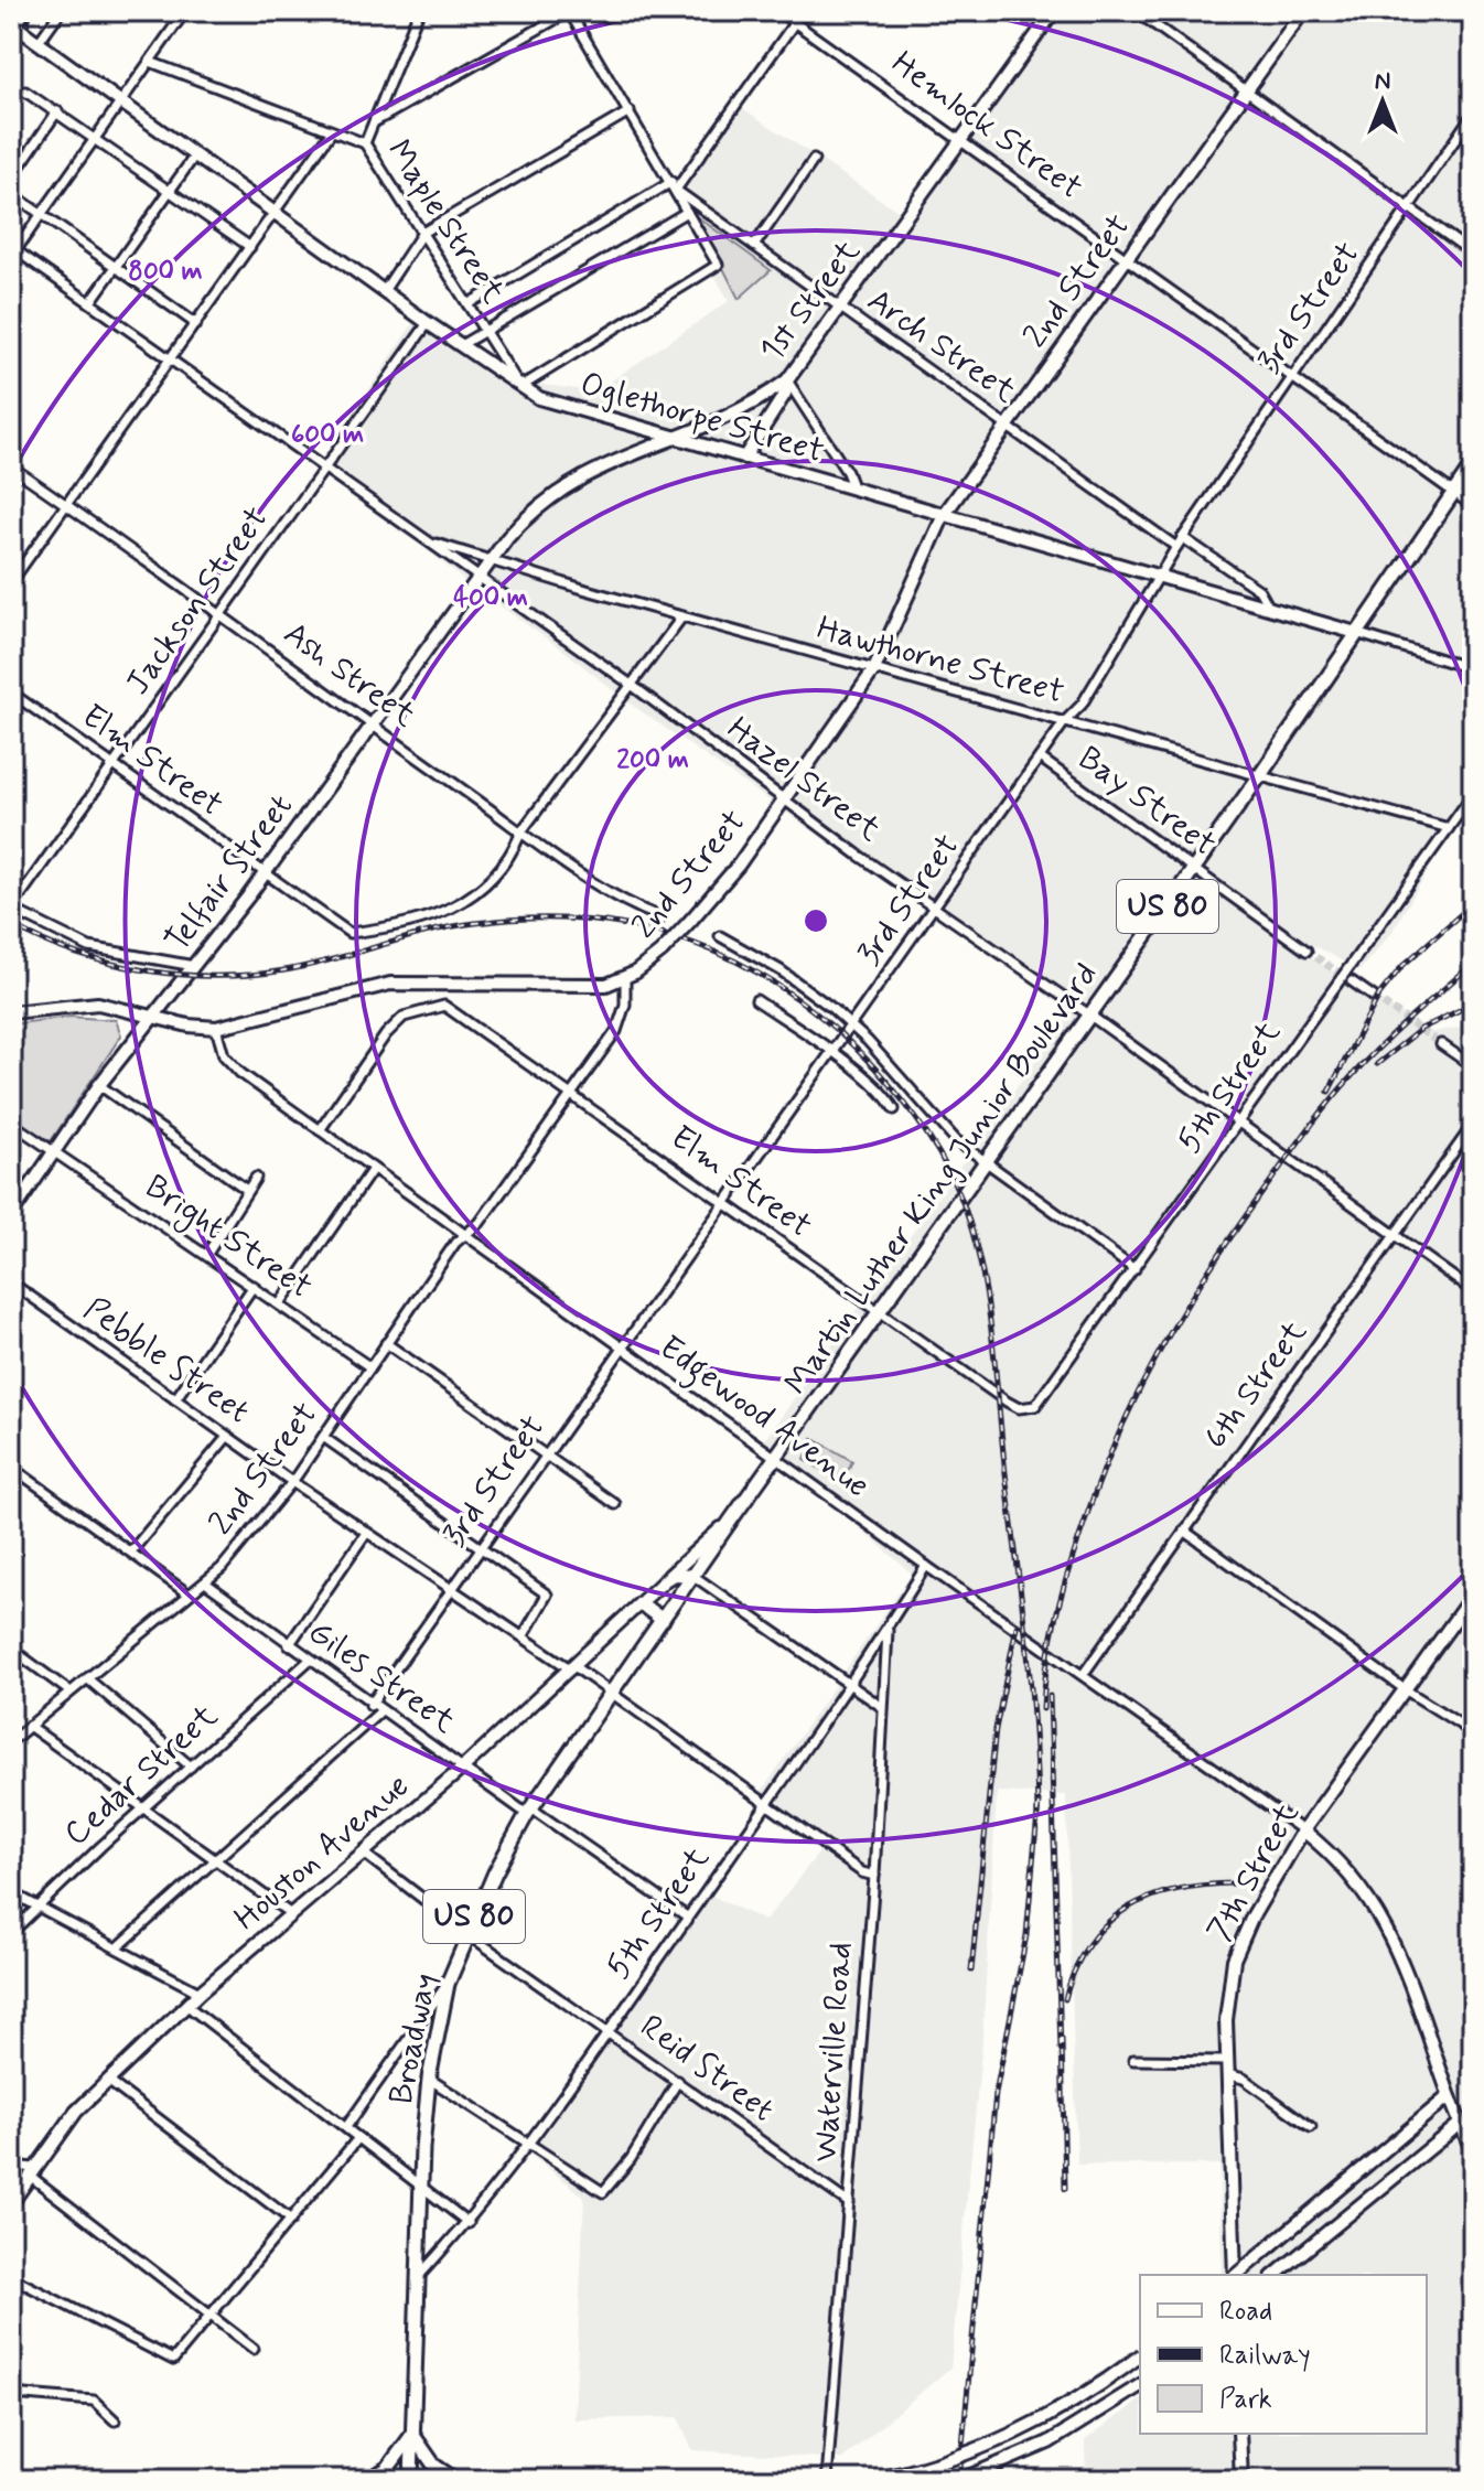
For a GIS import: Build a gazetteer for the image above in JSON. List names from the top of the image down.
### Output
{
  "streets": {
    "main road": ["US 80", "Martin Luther King Junior Boulevard", "Broadway"],
    "street": [
      "Hemlock Street",
      "Maple Street",
      "2nd Street",
      "1st Street",
      "3rd Street",
      "Arch Street",
      "Oglethorpe Street",
      "Jackson Street",
      "Hawthorne Street",
      "Ash Street",
      "Elm Street",
      "Hazel Street",
      "Bay Street",
      "Telfair Street",
      "5th Street",
      "Bright Street",
      "Pebble Street",
      "6th Street",
      "Edgewood Avenue",
      "Giles Street",
      "Cedar Street",
      "Houston Avenue",
      "7th Street",
      "Waterville Road",
      "Reid Street"
    ]
  },
  "crossings": [
    ["Hemlock Street", "2nd Street"],
    ["Hemlock Street", "1st Street"],
    ["Hemlock Street", "3rd Street"],
    ["Hemlock Street", "Martin Luther King Junior Boulevard"],
    ["Maple Street", "Oglethorpe Street"],
    ["2nd Street", "Arch Street"],
    ["2nd Street", "Oglethorpe Street"],
    ["2nd Street", "Hawthorne Street"],
    ["2nd Street", "Elm Street"],
    ["2nd Street", "Hazel Street"],
    ["2nd Street", "Bright Street"],
    ["2nd Street", "Pebble Street"],
    ["2nd Street", "Edgewood Avenue"],
    ["2nd Street", "Giles Street"],
    ["1st Street", "Arch Street"],
    ["1st Street", "Oglethorpe Street"],
    ["1st Street", "Hawthorne Street"],
    ["1st Street", "Telfair Street"],
    ["3rd Street", "Arch Street"],
    ["3rd Street", "Oglethorpe Street"],
    ["3rd Street", "Hawthorne Street"],
    ["3rd Street", "Elm Street"],
    ["3rd Street", "Hazel Street"],
    ["3rd Street", "Bay Street"],
    ["3rd Street", "Pebble Street"],
    ["3rd Street", "Edgewood Avenue"],
    ["3rd Street", "Giles Street"],
    ["Oglethorpe Street", "Jackson Street"],
    ["Oglethorpe Street", "Martin Luther King Junior Boulevard"],
    ["Jackson Street", "Ash Street"],
    ["Jackson Street", "Elm Street"],
    ["Jackson Street", "Hazel Street"],
    ["Hawthorne Street", "Hazel Street"],
    ["Hawthorne Street", "Telfair Street"],
    ["Hawthorne Street", "5th Street"],
    ["Hawthorne Street", "Martin Luther King Junior Boulevard"],
    ["Ash Street", "Elm Street"],
    ["Ash Street", "Telfair Street"],
    ["Elm Street", "Telfair Street"],
    ["Elm Street", "5th Street"],
    ["Elm Street", "Martin Luther King Junior Boulevard"],
    ["Elm Street", "Edgewood Avenue"],
    ["Hazel Street", "Telfair Street"],
    ["Hazel Street", "5th Street"],
    ["Hazel Street", "Martin Luther King Junior Boulevard"],
    ["Hazel Street", "6th Street"],
    ["Bay Street", "Martin Luther King Junior Boulevard"],
    ["Telfair Street", "Bright Street"],
    ["US 80", "Broadway"],
    ["5th Street", "Pebble Street"],
    ["5th Street", "Edgewood Avenue"],
    ["5th Street", "Giles Street"],
    ["5th Street", "Broadway"],
    ["5th Street", "Waterville Road"],
    ["5th Street", "Reid Street"],
    ["Martin Luther King Junior Boulevard", "Edgewood Avenue"],
    ["Martin Luther King Junior Boulevard", "Houston Avenue"],
    ["Martin Luther King Junior Boulevard", "Broadway"],
    ["Pebble Street", "Houston Avenue"],
    ["Pebble Street", "Broadway"],
    ["Pebble Street", "Waterville Road"],
    ["6th Street", "Edgewood Avenue"],
    ["Edgewood Avenue", "7th Street"],
    ["Giles Street", "Cedar Street"],
    ["Giles Street", "Houston Avenue"],
    ["Giles Street", "Broadway"],
    ["Houston Avenue", "Reid Street"],
    ["Broadway", "Reid Street"],
    ["Waterville Road", "Reid Street"]
  ],
  "legend": ["Road", "Railway", "Park"],
  "north": "top",
  "rings": [
    "800 m",
    "600 m",
    "400 m",
    "200 m"
  ]
}
